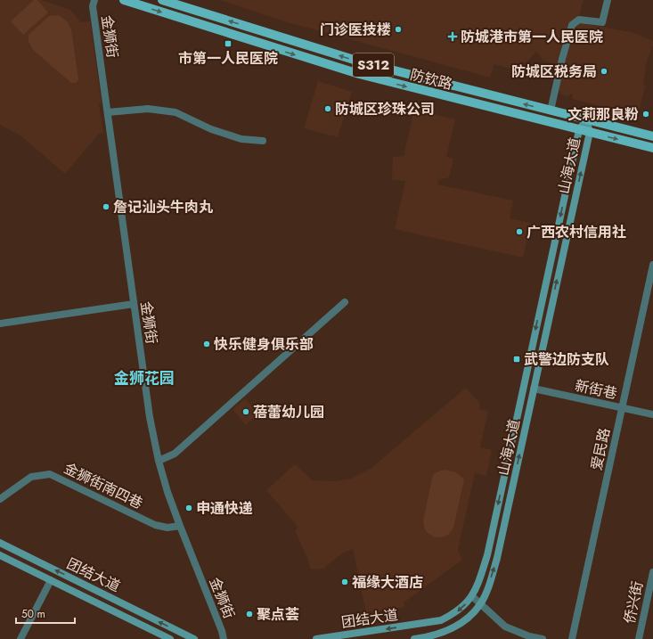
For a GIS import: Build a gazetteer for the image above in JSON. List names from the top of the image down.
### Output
{
  "streets": {
    "main road": [
      "S312",
      "防钦路",
      "山海大道",
      "团结大道"
    ],
    "street": [
      "金狮街",
      "新街巷",
      "爱民路",
      "金狮街南四巷",
      "侨兴街"
    ]
  },
  "crossings": [
    ["金狮街", "金狮街南四巷"],
    ["防钦路", "山海大道"],
    ["山海大道", "新街巷"],
    ["山海大道", "团结大道"],
    ["新街巷", "爱民路"]
  ],
  "districts": ["金狮花园"],
  "places": {
    "other": [
      "门诊医技楼",
      "防城区税务局",
      "防城区珍珠公司",
      "文莉那良粉",
      "詹记汕头牛肉丸",
      "广西农村信用社",
      "快乐健身俱乐部",
      "蓓蕾幼儿园",
      "申通快递",
      "福缘大酒店",
      "聚点荟"
    ],
    "health": ["防城港市第一人民医院"],
    "transit": ["市第一人民医院", "武警边防支队"]
  },
  "scale_bar": "50 m"
}
